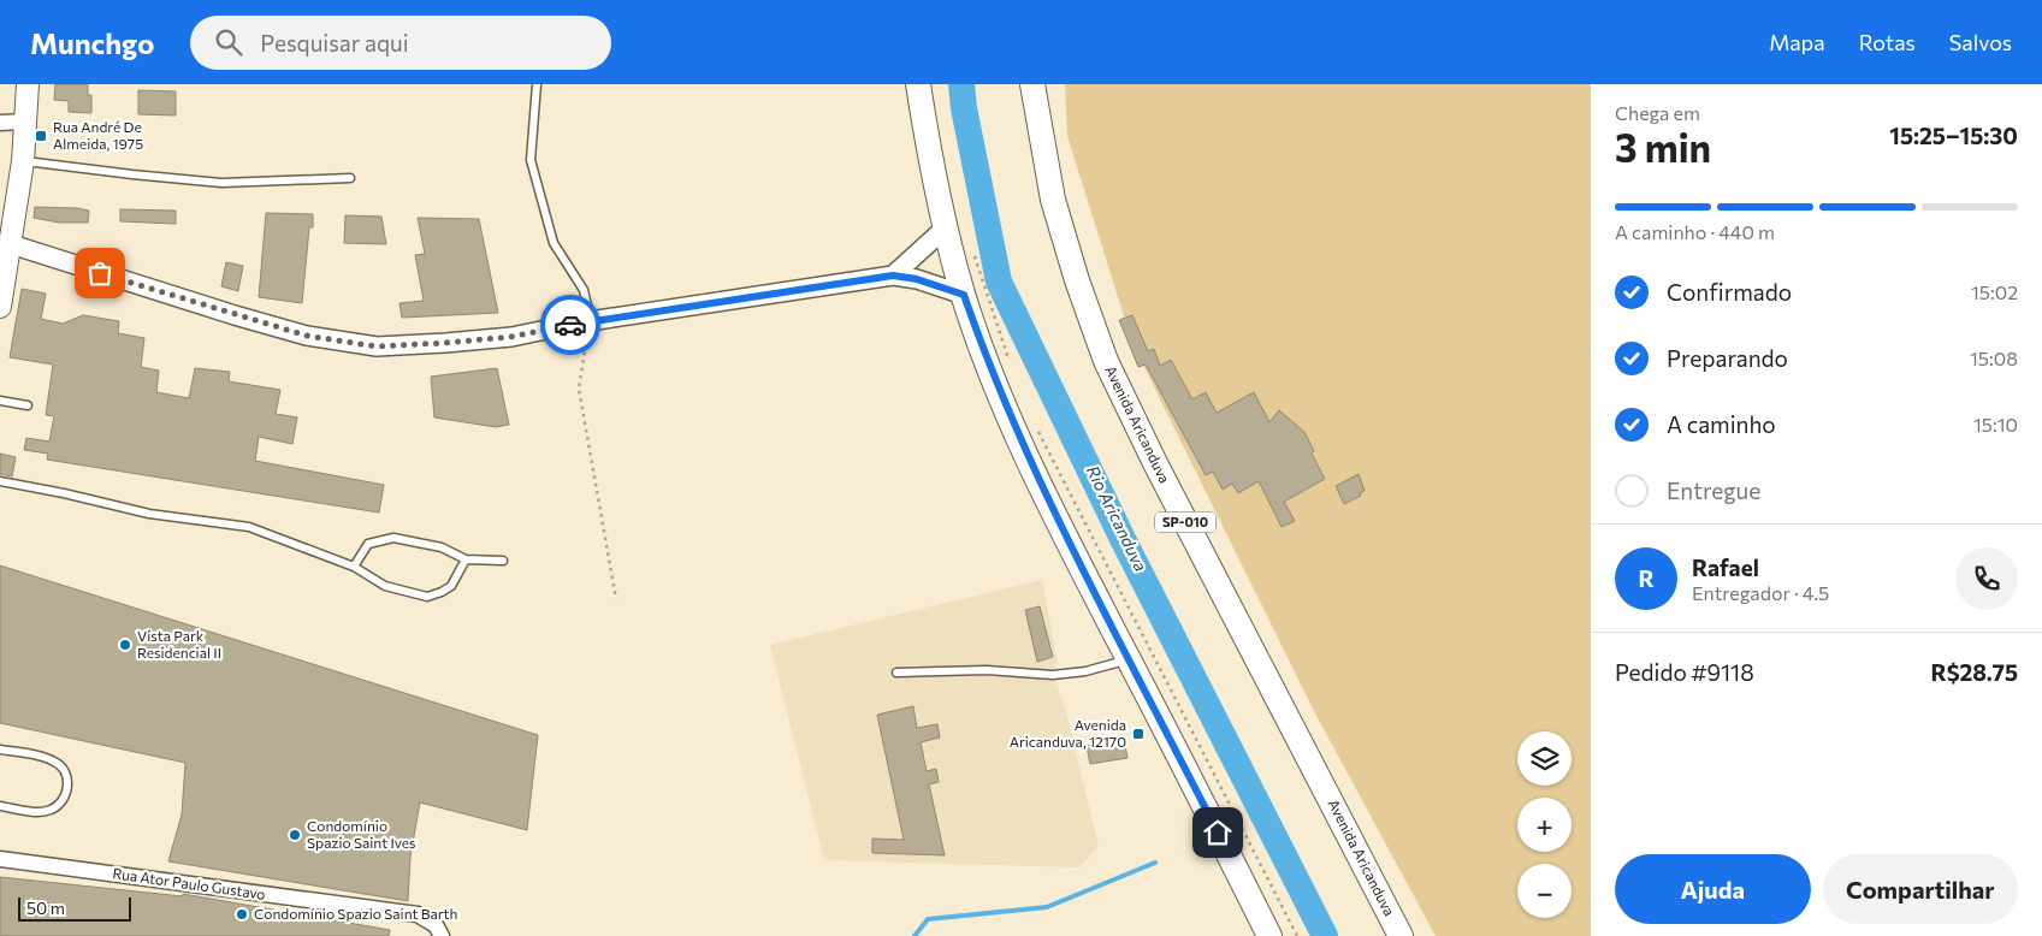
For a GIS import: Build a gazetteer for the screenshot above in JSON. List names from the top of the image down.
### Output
{
  "streets": {
    "highway": ["Avenida Aricanduva", "SP-010"],
    "street": ["Rua Ator Paulo Gustavo"]
  },
  "water": ["Rio Aricanduva"],
  "places": {
    "transit": ["Rua André De Almeida, 1975", "Avenida Aricanduva, 12170"],
    "other": ["Vista Park Residencial II", "Condomínio Spazio Saint Ives", "Condomínio Spazio Saint Barth"]
  },
  "scale_bar": "50 m",
  "page": {
    "header": "Munchgo",
    "search": "Pesquisar aqui",
    "nav": ["Mapa", "Rotas", "Salvos"],
    "heading": ["3 min", "Chega em", "15:25–15:30"],
    "panel": [
      "Rafael",
      "Entregador · 4.5",
      "Pedido #9118",
      "R$28.75"
    ],
    "bar": "A caminho · 440 m",
    "list": [
      ["Confirmado", "15:02"],
      ["Preparando", "15:08"],
      ["A caminho", "15:10"],
      "Entregue"
    ],
    "round": "R",
    "map_buttons": ["+", "−"],
    "buttons": ["Ajuda", "Compartilhar"],
    "scale": "50 m"
  }
}
